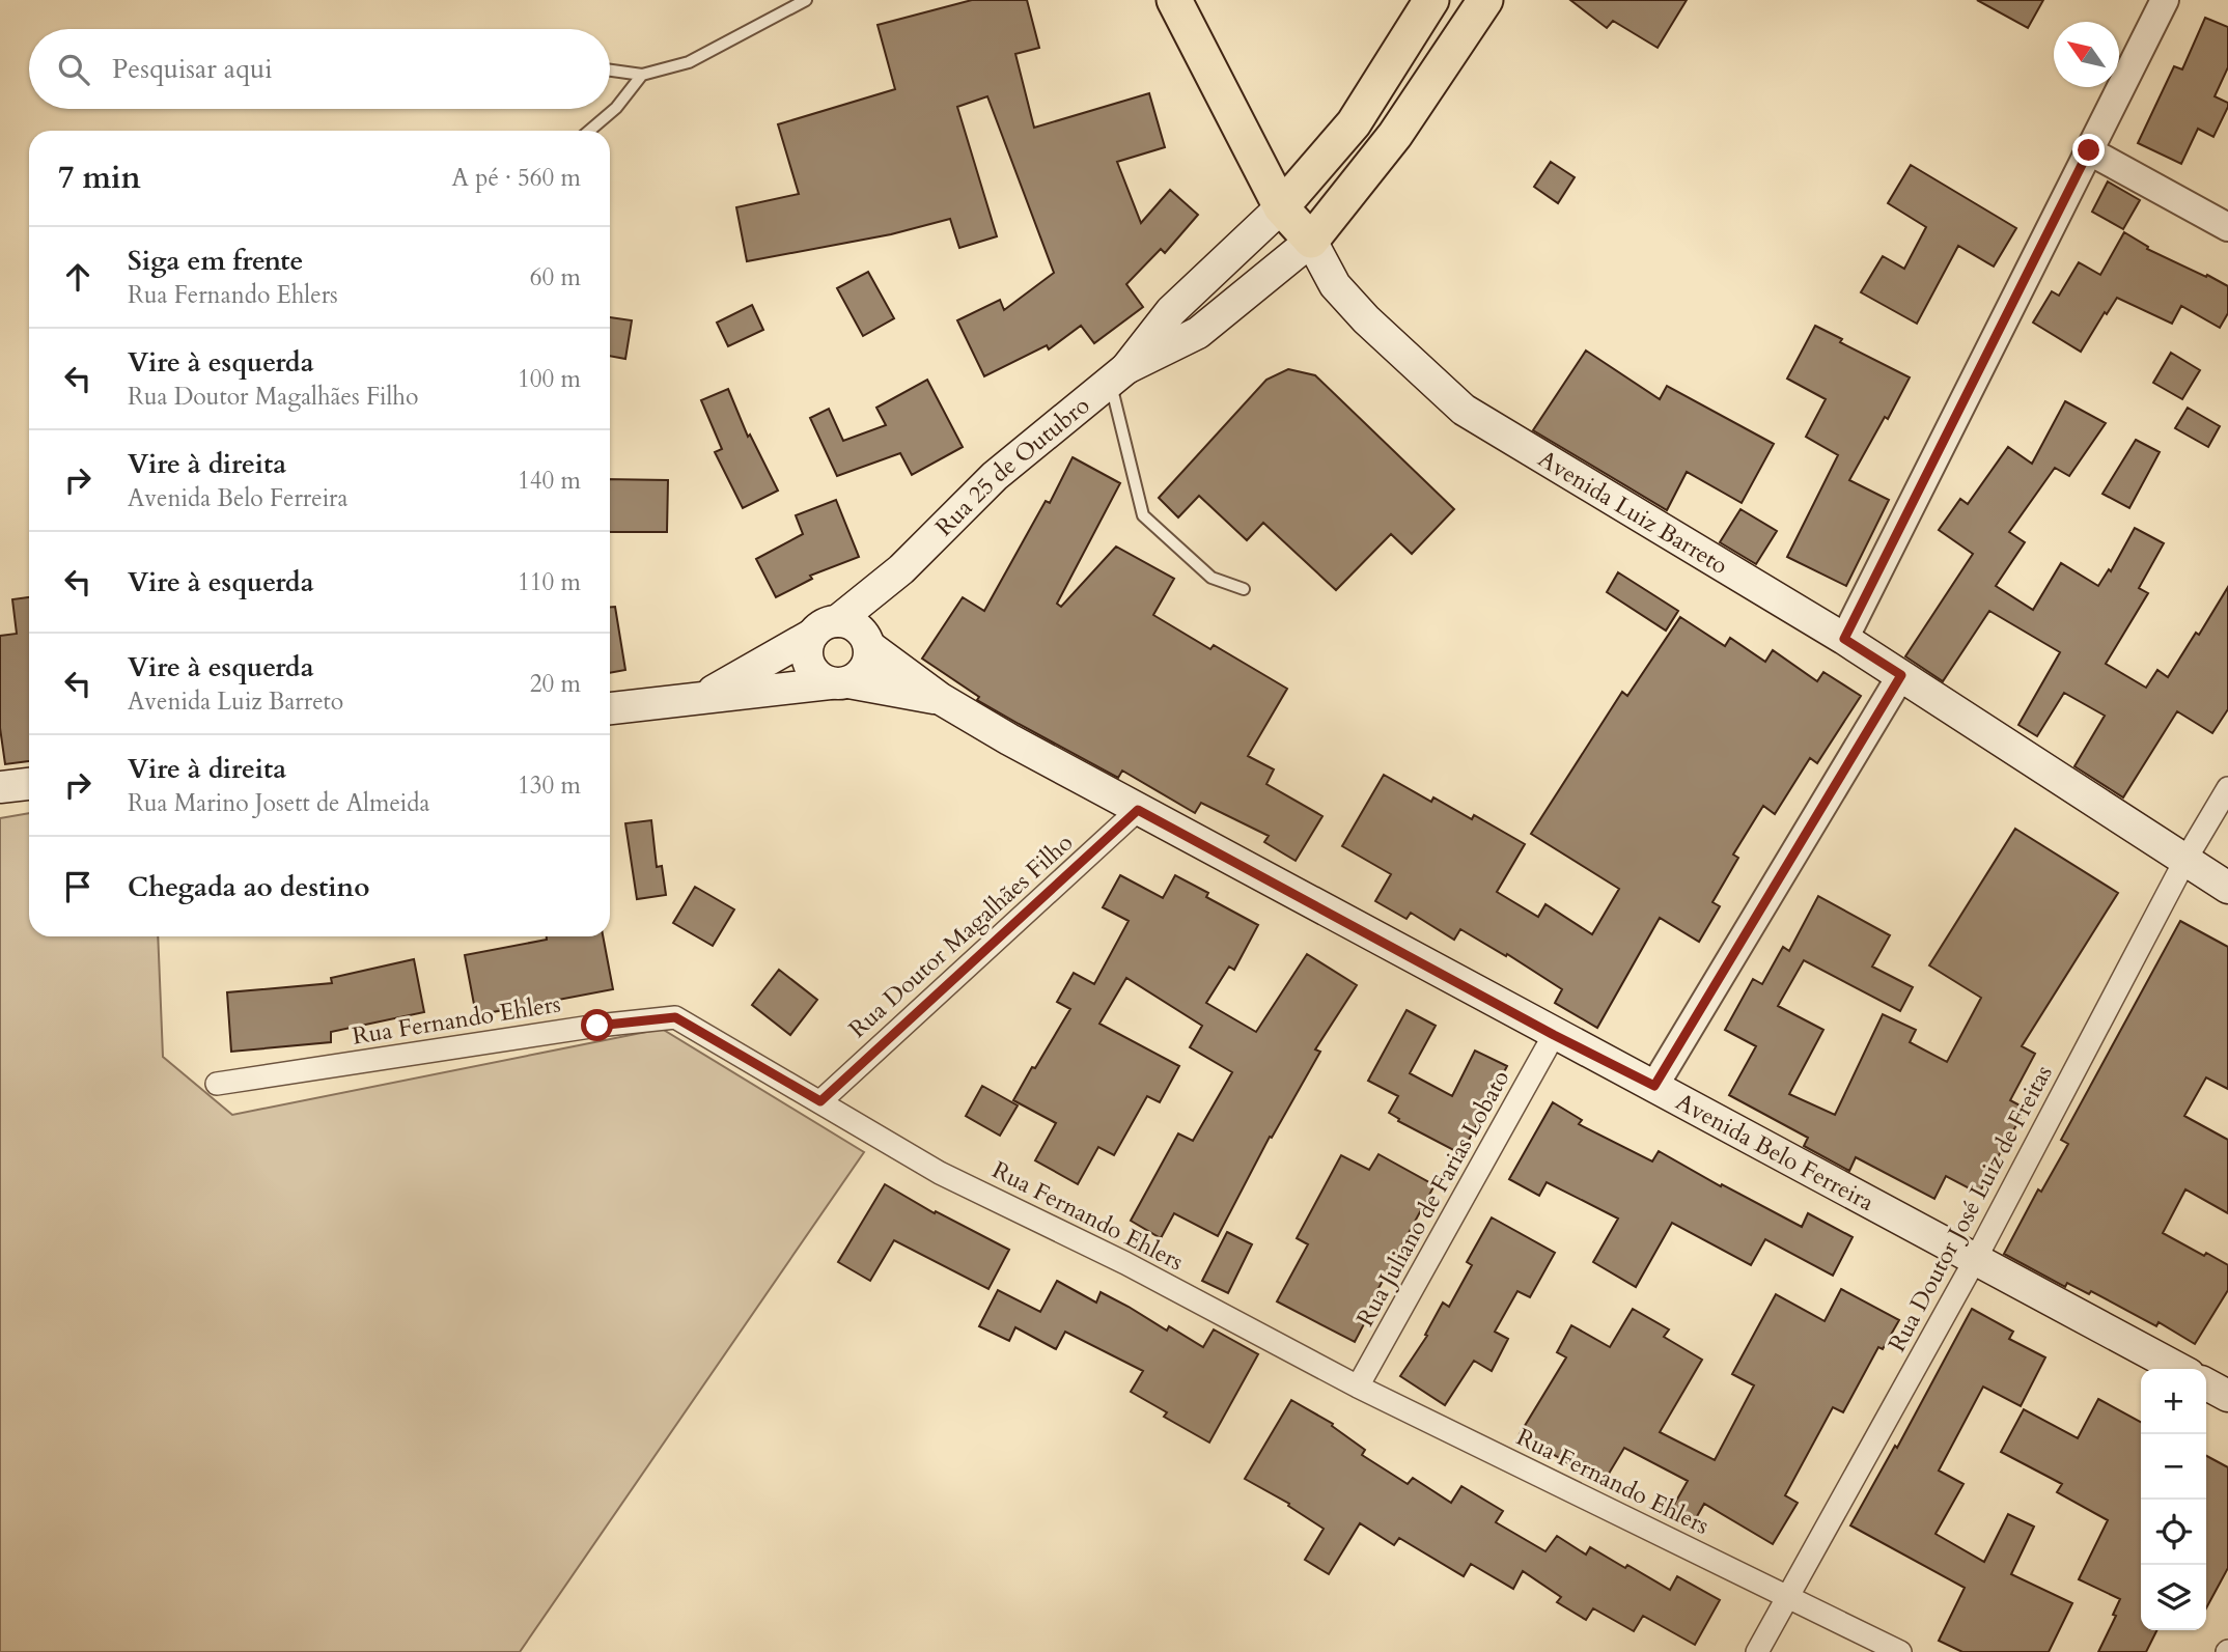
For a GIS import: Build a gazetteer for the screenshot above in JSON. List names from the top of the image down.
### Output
{
  "streets": {
    "main road": ["Rua 25 de Outubro", "Avenida Luiz Barreto", "Avenida Belo Ferreira"],
    "street": [
      "Rua Doutor Magalhães Filho",
      "Rua Fernando Ehlers",
      "Rua Juliano de Farias Lobato",
      "Rua Doutor José Luiz de Freitas"
    ]
  },
  "crossings": [
    ["Rua 25 de Outubro", "Avenida Belo Ferreira"],
    ["Avenida Luiz Barreto", "Rua Doutor José Luiz de Freitas"],
    ["Rua Doutor Magalhães Filho", "Rua Fernando Ehlers"],
    ["Rua Doutor Magalhães Filho", "Avenida Belo Ferreira"],
    ["Rua Fernando Ehlers", "Rua Juliano de Farias Lobato"],
    ["Rua Fernando Ehlers", "Rua Doutor José Luiz de Freitas"],
    ["Avenida Belo Ferreira", "Rua Juliano de Farias Lobato"],
    ["Avenida Belo Ferreira", "Rua Doutor José Luiz de Freitas"]
  ],
  "north": "top left",
  "page": {
    "search": "Pesquisar aqui",
    "heading": ["7 min", "A pé · 560 m"],
    "list": [
      ["Siga em frente", "Rua Fernando Ehlers", "60 m"],
      ["Vire à esquerda", "Rua Doutor Magalhães Filho", "100 m"],
      ["Vire à direita", "Avenida Belo Ferreira", "140 m"],
      ["Vire à esquerda", "110 m"],
      ["Vire à esquerda", "Avenida Luiz Barreto", "20 m"],
      ["Vire à direita", "Rua Marino Josett de Almeida", "130 m"],
      "Chegada ao destino"
    ],
    "map_buttons": ["+", "−"]
  }
}
